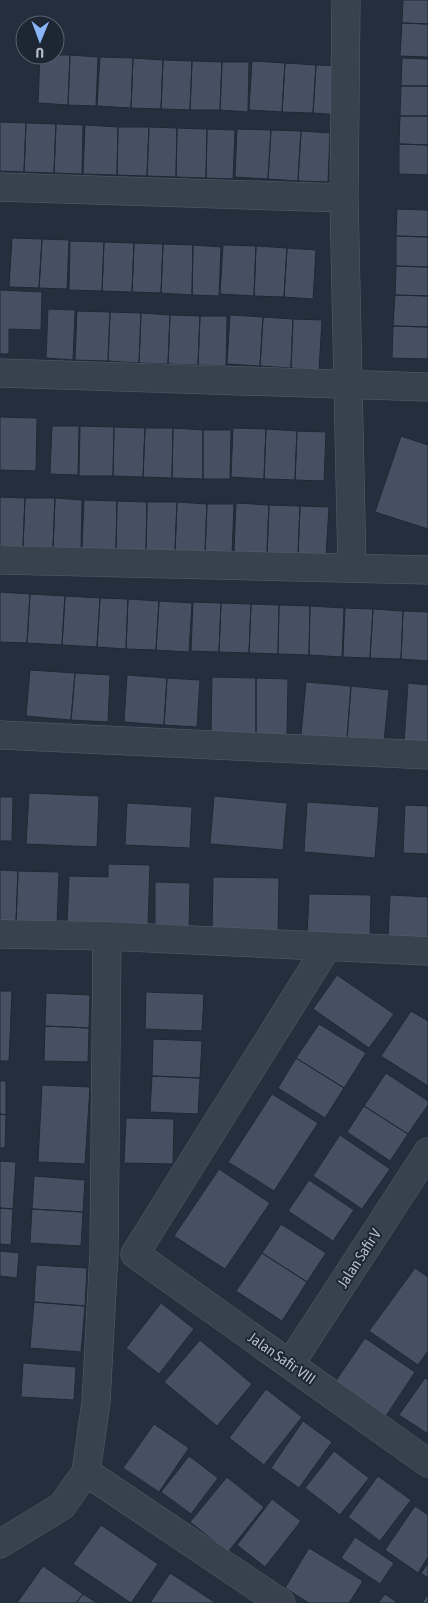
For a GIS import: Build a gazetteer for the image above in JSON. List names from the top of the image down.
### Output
{
  "streets": {
    "street": ["Jalan Safir V", "Jalan Safir VIII"]
  },
  "crossings": [
    ["Jalan Safir V", "Jalan Safir VIII"]
  ],
  "north": "bottom"
}
